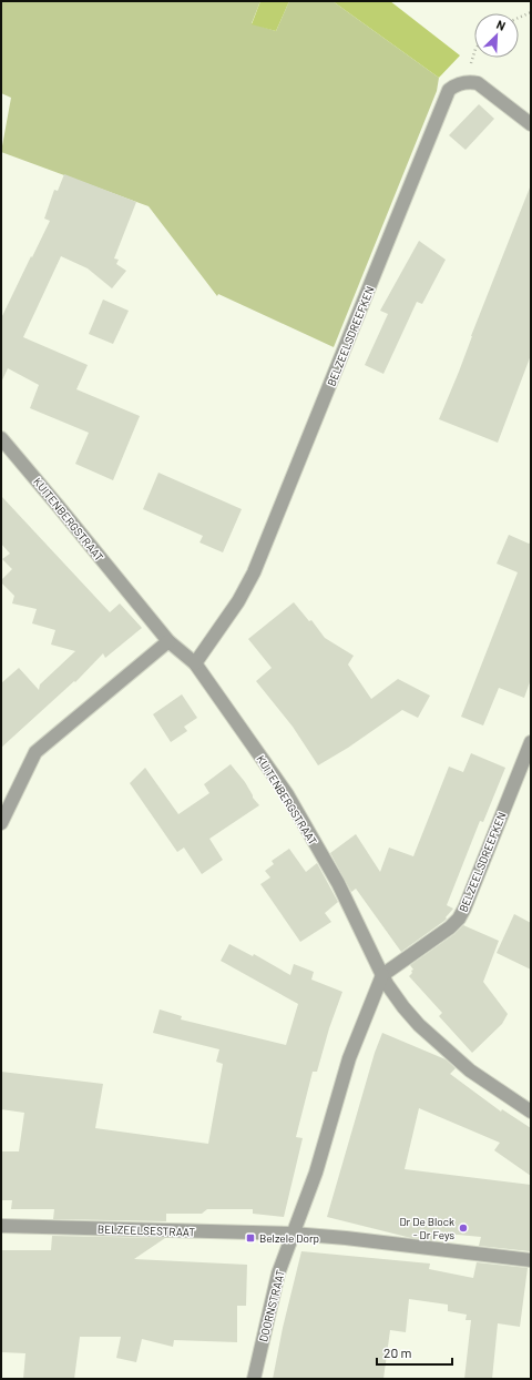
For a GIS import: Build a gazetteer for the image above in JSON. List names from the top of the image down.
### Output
{
  "streets": {
    "street": [
      "BELZEELSDREEFKEN",
      "KUITENBERGSTRAAT",
      "BELZEELSESTRAAT",
      "DOORNSTRAAT"
    ]
  },
  "crossings": [
    ["BELZEELSDREEFKEN", "KUITENBERGSTRAAT"],
    ["BELZEELSESTRAAT", "DOORNSTRAAT"]
  ],
  "places": {
    "other": ["Dr De Block - Dr Feys"],
    "transit": ["Belzele Dorp"]
  },
  "scale_bar": "20 m",
  "north": "top right"
}
